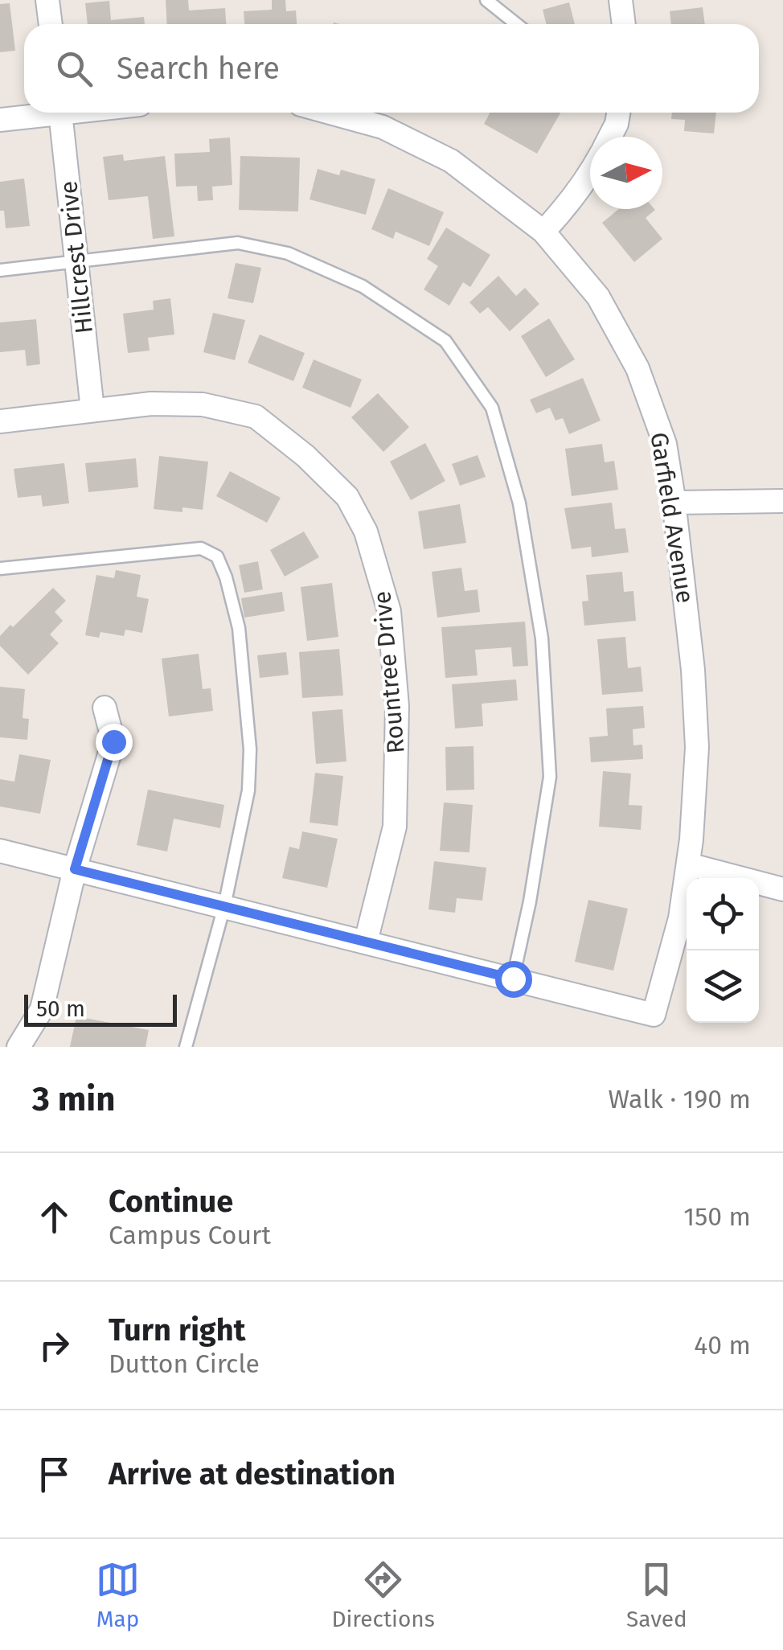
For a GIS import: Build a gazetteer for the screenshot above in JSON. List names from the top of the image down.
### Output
{
  "streets": {
    "street": ["Hillcrest Drive", "Garfield Avenue", "Rountree Drive"]
  },
  "crossings": [
    ["Hillcrest Drive", "Rountree Drive"]
  ],
  "scale_bar": "50 m",
  "north": "right",
  "page": {
    "search": "Search here",
    "scale": "50 m",
    "heading": ["3 min", "Walk · 190 m"],
    "list": [
      ["Continue", "Campus Court", "150 m"],
      ["Turn right", "Dutton Circle", "40 m"],
      "Arrive at destination"
    ],
    "nav": ["Map", "Directions", "Saved"]
  }
}
